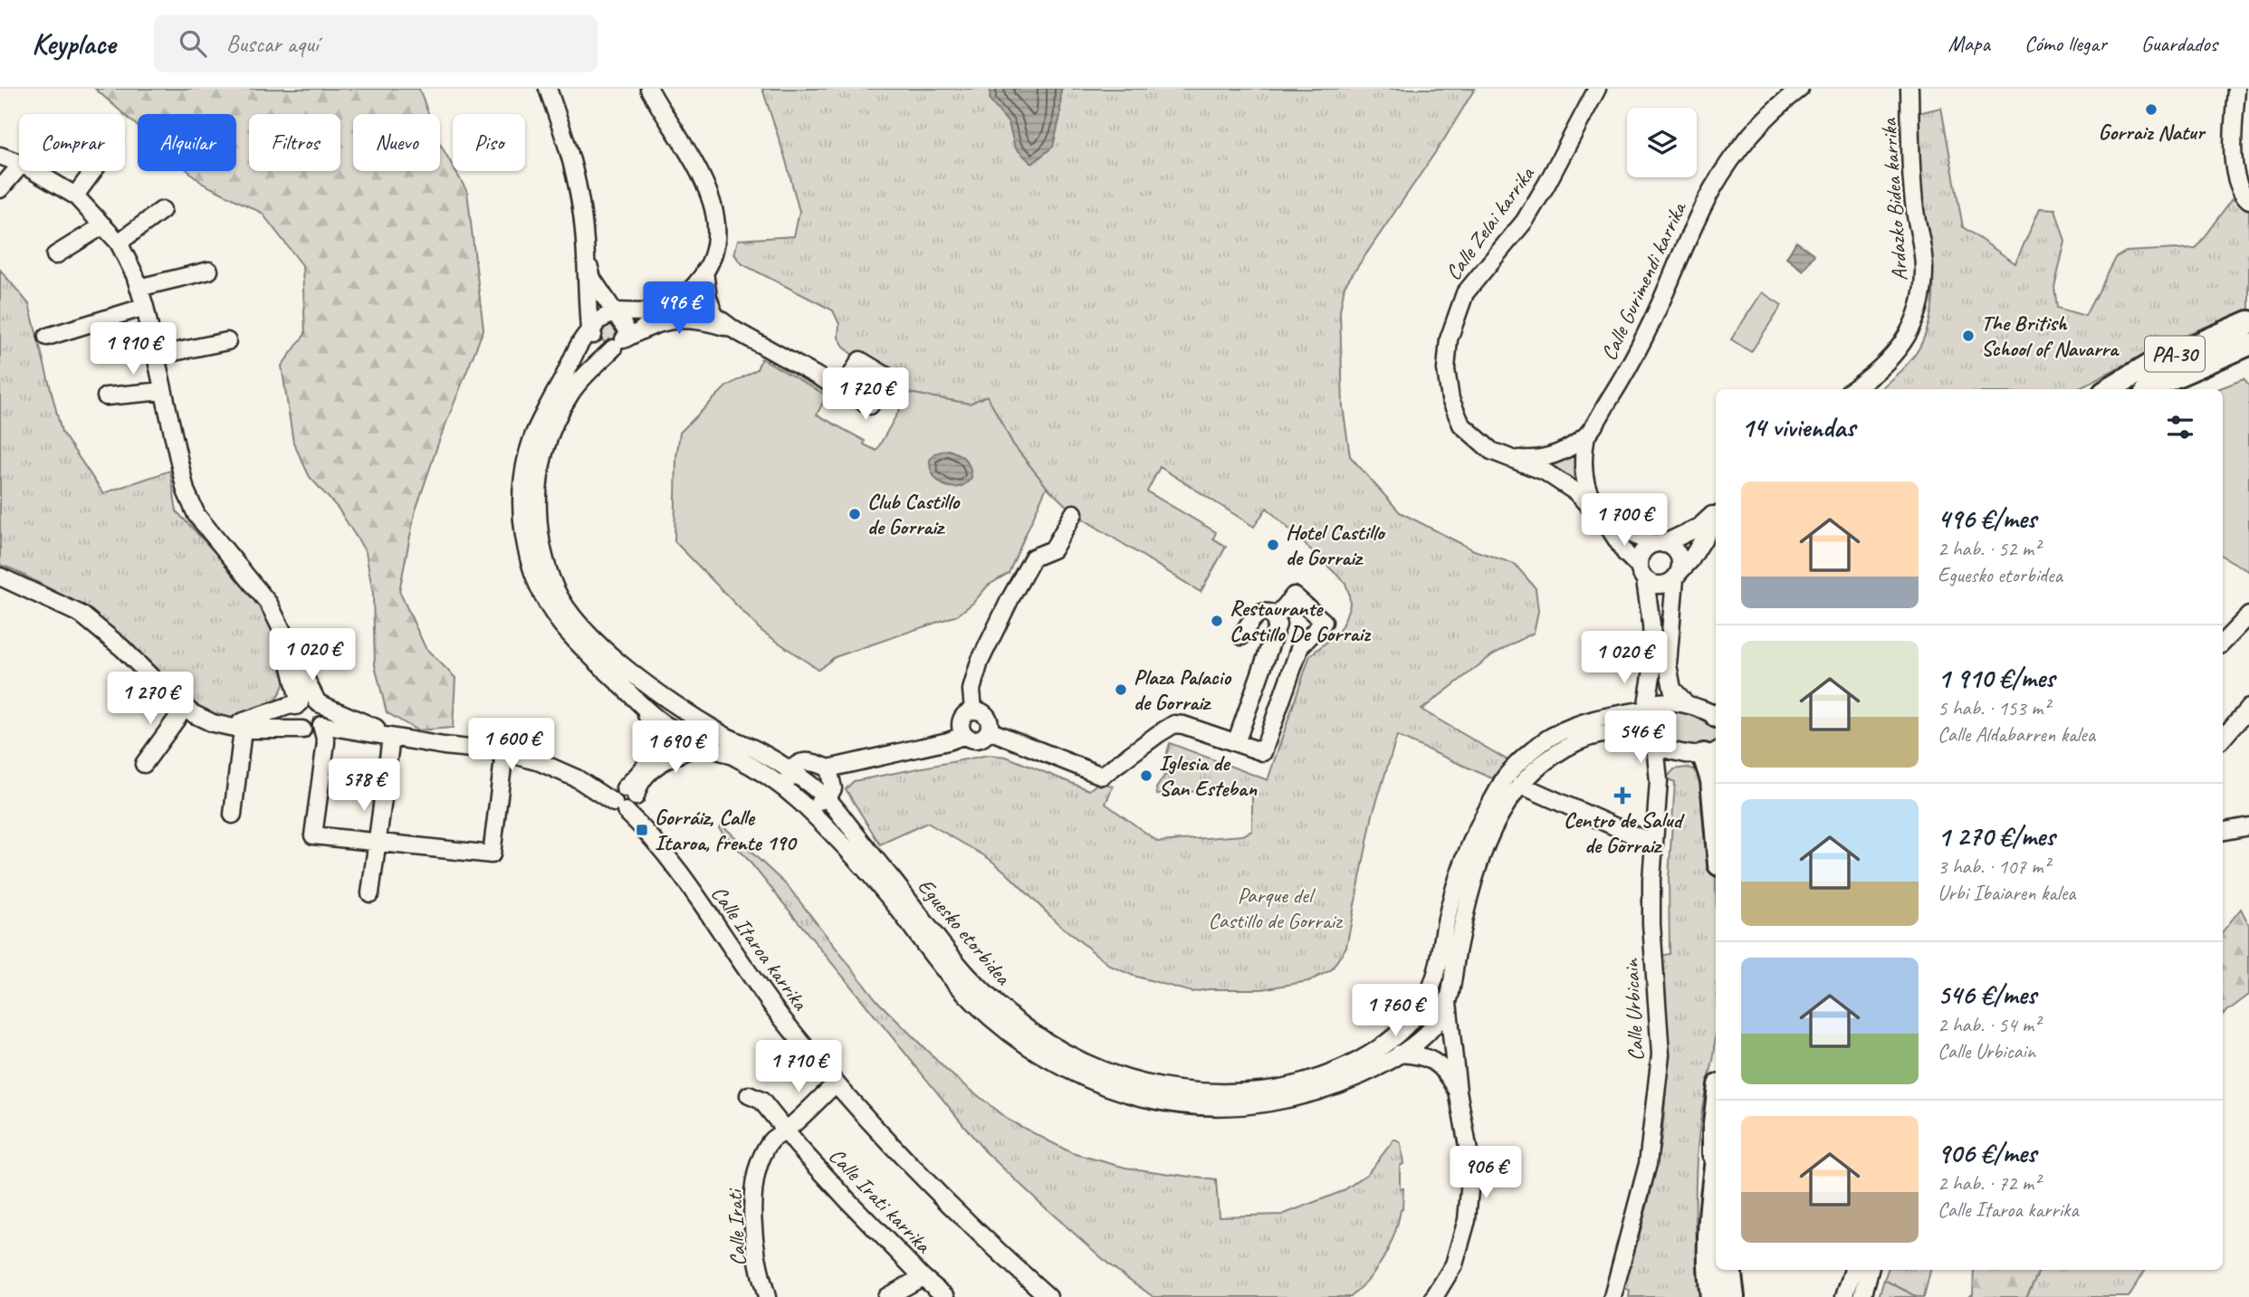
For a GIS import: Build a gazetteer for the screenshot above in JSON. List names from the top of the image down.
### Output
{
  "streets": {
    "highway": ["PA-30"],
    "street": [
      "Ardazko Bidea karrika",
      "Calle Zelai karrika",
      "Calle Gurimendi karrika",
      "Eguesko etorbidea",
      "Calle Itaroa karrika",
      "Calle Urbicain",
      "Calle Irati karrika",
      "Calle Irati"
    ]
  },
  "crossings": [
    ["Calle Zelai karrika", "Calle Gurimendi karrika"],
    ["Eguesko etorbidea", "Calle Urbicain"],
    ["Calle Itaroa karrika", "Calle Irati"],
    ["Calle Irati karrika", "Calle Irati"]
  ],
  "parks": ["Parque del Castillo de Gorraiz"],
  "places": {
    "other": [
      "Gorraiz Natur",
      "The British School of Navarra",
      "Club Castillo de Gorraiz",
      "Hotel Castillo de Gorraiz",
      "Restaurante Castillo De Gorraiz",
      "Plaza Palacio de Gorraiz",
      "Iglesia de San Esteban"
    ],
    "health": ["Centro de Salud de Gorraiz"],
    "transit": ["Gorráiz, Calle Itaroa, frente 190"]
  },
  "page": {
    "header": "Keyplace",
    "search": "Buscar aquí",
    "nav": ["Mapa", "Cómo llegar", "Guardados"],
    "chip": [
      "Comprar",
      "Alquilar",
      "Filtros",
      "Nuevo",
      "Piso"
    ],
    "price": [
      "496 €",
      "1 910 €",
      "1 720 €",
      "1 700 €",
      "1 020 €",
      "1 020 €",
      "1 270 €",
      "546 €",
      "1 600 €",
      "1 690 €",
      "578 €",
      "1 760 €",
      "1 710 €",
      "906 €"
    ],
    "heading": "14 viviendas",
    "list": [
      {
        "name": "496 €/mes",
        "note": "2 hab. · 52 m² · Eguesko etorbidea"
      },
      {
        "name": "1 910 €/mes",
        "note": "5 hab. · 153 m² · Calle Aldabarren kalea"
      },
      {
        "name": "1 270 €/mes",
        "note": "3 hab. · 107 m² · Urbi Ibaiaren kalea"
      },
      {
        "name": "546 €/mes",
        "note": "2 hab. · 54 m² · Calle Urbicain"
      },
      {
        "name": "906 €/mes",
        "note": "2 hab. · 72 m² · Calle Itaroa karrika"
      }
    ]
  }
}
